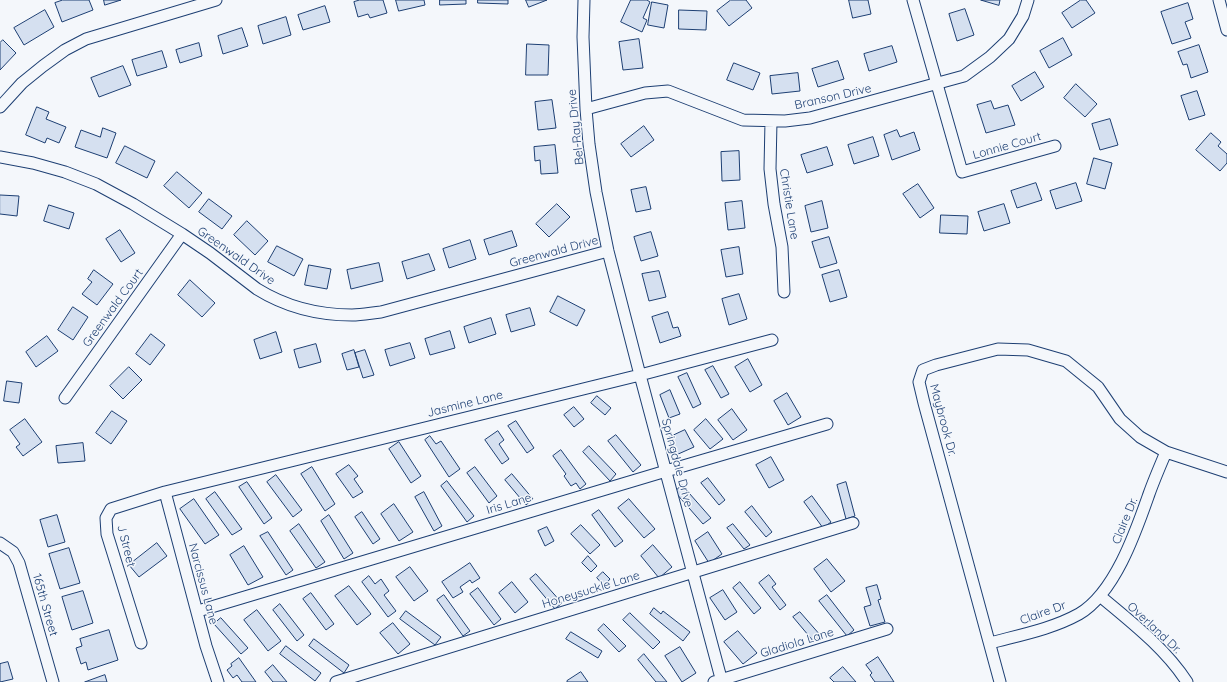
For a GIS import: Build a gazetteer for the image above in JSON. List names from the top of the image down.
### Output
{
  "streets": {
    "street": [
      "Branson Drive",
      "Bel-Ray Drive",
      "Lonnie Court",
      "Christie Lane",
      "Greenwald Drive",
      "Greenwald Court",
      "Jasmine Lane",
      "Maybrook Dr.",
      "Springdale Drive",
      "Iris Lane",
      "Claire Dr.",
      "J Street",
      "Narcissus Lane",
      "Honeysuckle Lane",
      "165th Street",
      "Claire Dr",
      "Overland Dr.",
      "Gladiola Lane"
    ]
  },
  "crossings": [
    ["Branson Drive", "Bel-Ray Drive"],
    ["Branson Drive", "Lonnie Court"],
    ["Branson Drive", "Christie Lane"],
    ["Bel-Ray Drive", "Greenwald Drive"],
    ["Bel-Ray Drive", "Springdale Drive"],
    ["Greenwald Drive", "Greenwald Court"],
    ["Greenwald Drive", "Springdale Drive"],
    ["Jasmine Lane", "Springdale Drive"],
    ["Jasmine Lane", "J Street"],
    ["Jasmine Lane", "Narcissus Lane"],
    ["Maybrook Dr.", "Claire Dr."],
    ["Maybrook Dr.", "Claire Dr"],
    ["Springdale Drive", "Iris Lane"],
    ["Springdale Drive", "Honeysuckle Lane"],
    ["Springdale Drive", "Gladiola Lane"],
    ["Iris Lane", "Narcissus Lane"],
    ["Claire Dr.", "Claire Dr"],
    ["Claire Dr.", "Overland Dr."],
    ["J Street", "Narcissus Lane"],
    ["Claire Dr", "Overland Dr."]
  ]
}
